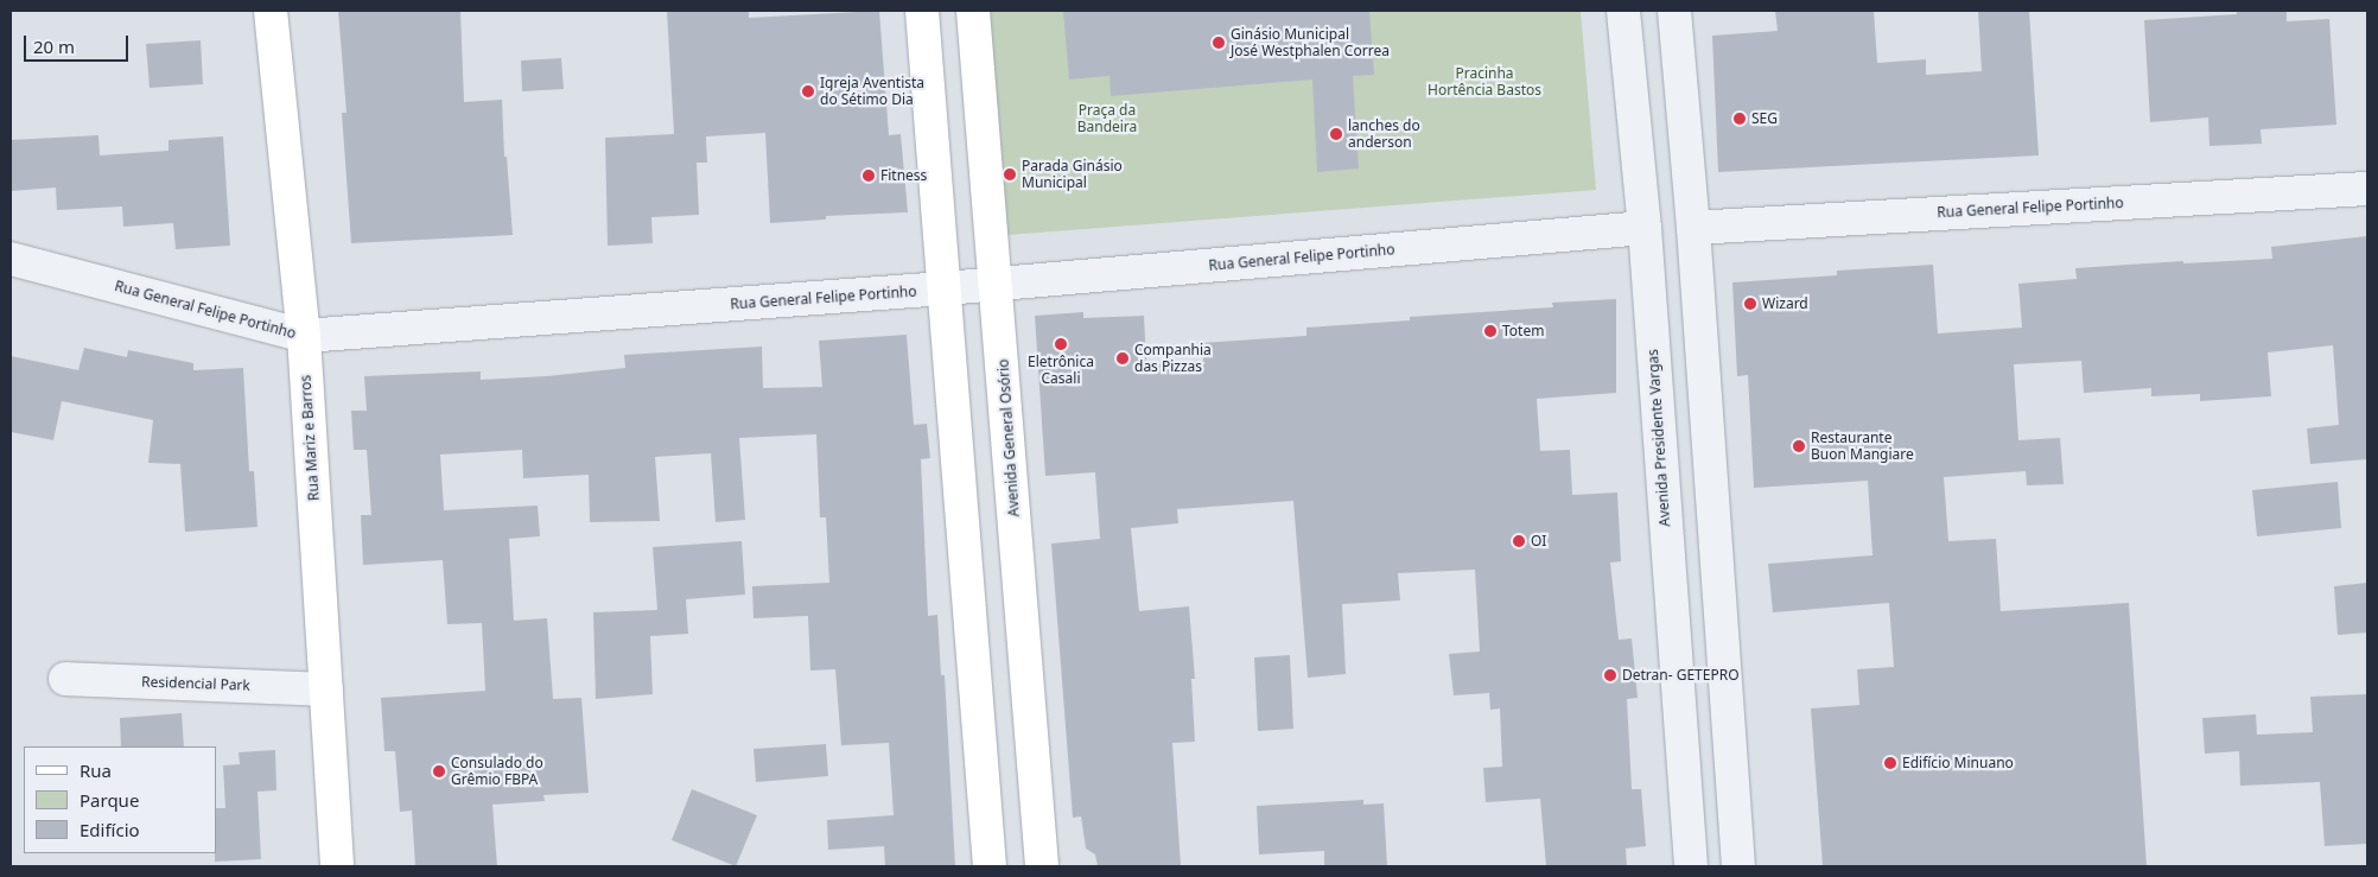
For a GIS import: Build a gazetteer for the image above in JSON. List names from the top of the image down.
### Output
{
  "streets": {
    "main road": ["Rua Mariz e Barros", "Avenida General Osório"],
    "street": ["Rua General Felipe Portinho", "Avenida Presidente Vargas", "Residencial Park"]
  },
  "crossings": [
    ["Rua General Felipe Portinho", "Rua Mariz e Barros"],
    ["Rua General Felipe Portinho", "Avenida General Osório"],
    ["Rua General Felipe Portinho", "Avenida Presidente Vargas"],
    ["Rua Mariz e Barros", "Residencial Park"]
  ],
  "parks": ["Pracinha Hortência Bastos", "Praça da Bandeira"],
  "places": [
    "Ginásio Municipal José Westphalen Correa",
    "Igreja Aventista do Sétimo Dia",
    "SEG",
    "lanches do anderson",
    "Parada Ginásio Municipal",
    "Fitness",
    "Wizard",
    "Totem",
    "Eletrônica Casali",
    "Companhia das Pizzas",
    "Restaurante Buon Mangiare",
    "OI",
    "Detran- GETEPRO",
    "Edifício Minuano",
    "Consulado do Grêmio FBPA"
  ],
  "legend": ["Rua", "Parque", "Edifício"],
  "scale_bar": "20 m"
}
